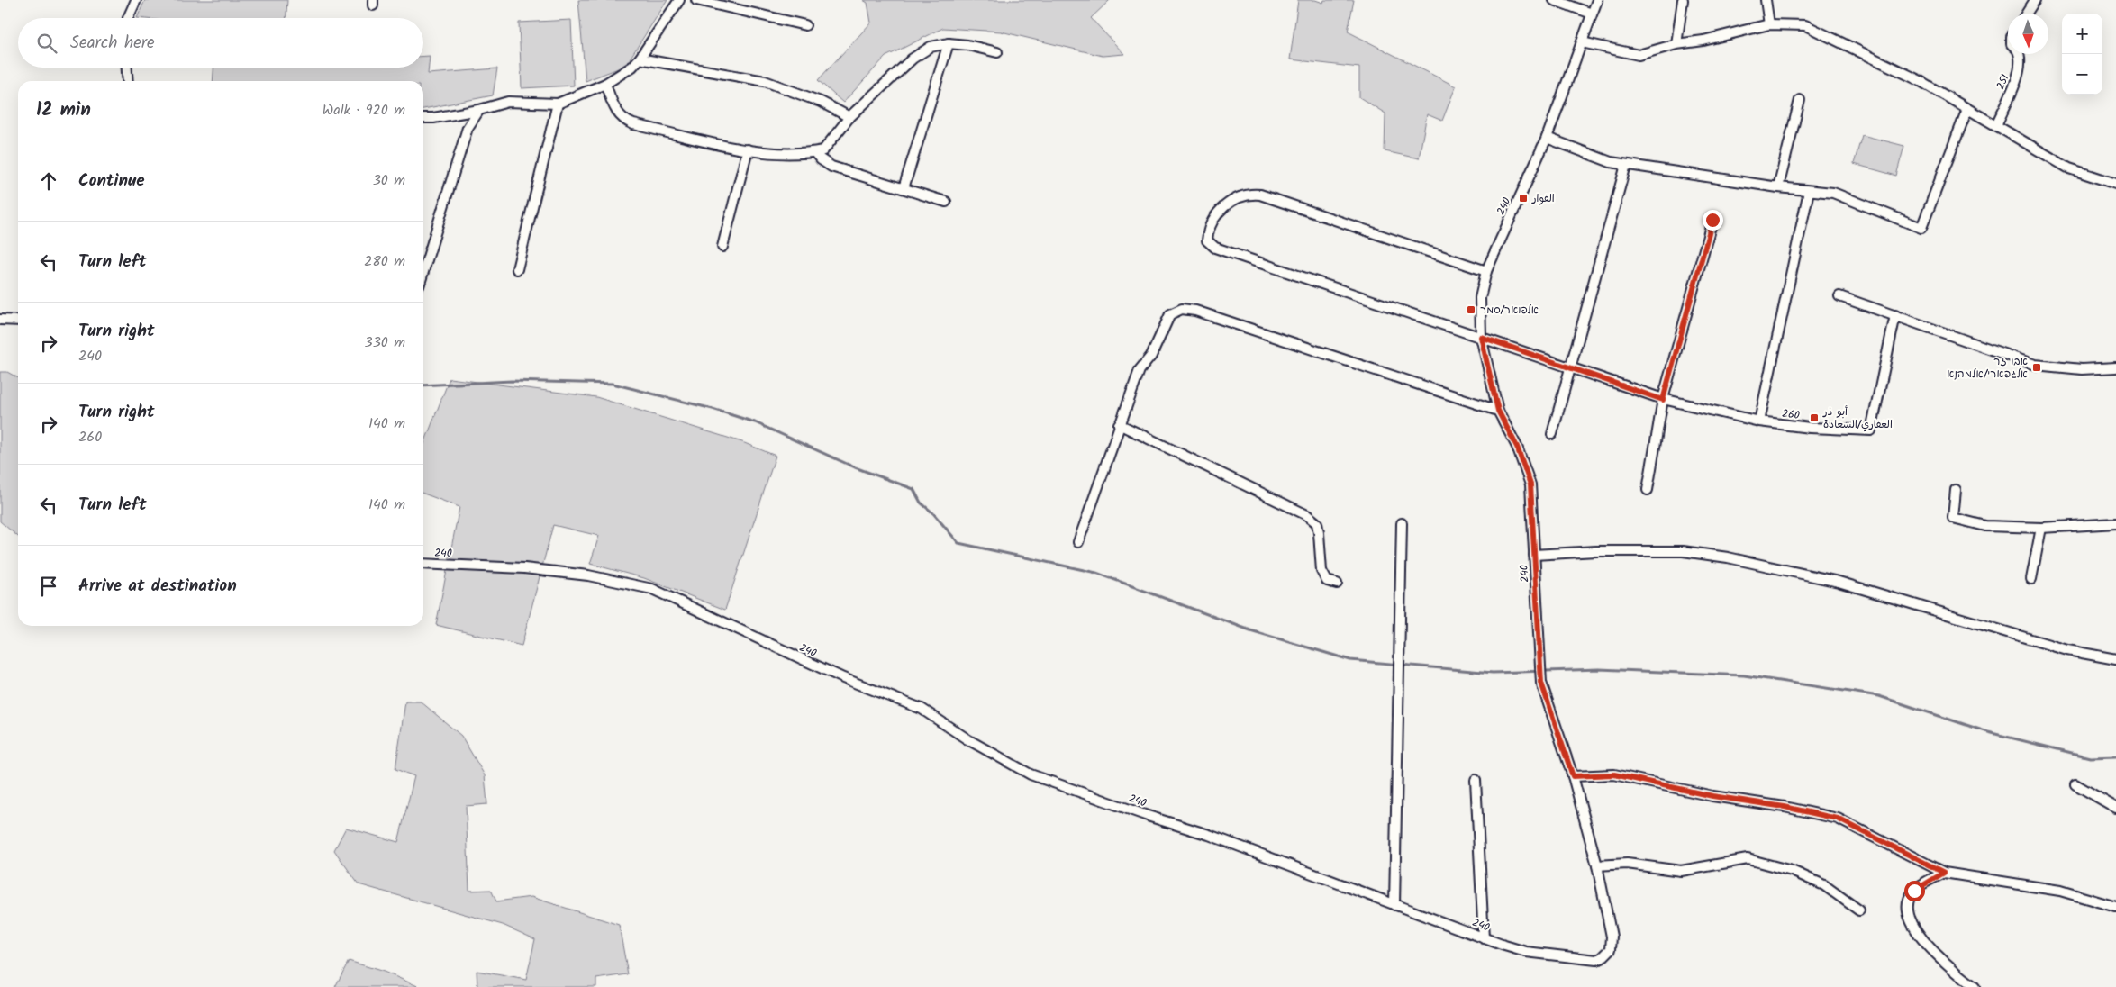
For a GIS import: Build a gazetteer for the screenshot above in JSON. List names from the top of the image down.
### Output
{
  "streets": {
    "street": ["251", "240", "260"]
  },
  "crossings": [
    ["240", "260"]
  ],
  "places": {
    "transit": [
      "الفوار",
      "אלפואר/סמר",
      "אבו זר אלגפארי/אלמהנא",
      "أبو ذر الغفاري/السعادة"
    ]
  },
  "north": "bottom",
  "page": {
    "map_buttons": ["+", "−"],
    "search": "Search here",
    "heading": ["12 min", "Walk · 920 m"],
    "list": [
      ["Continue", "30 m"],
      ["Turn left", "280 m"],
      ["Turn right", "240", "330 m"],
      ["Turn right", "260", "140 m"],
      ["Turn left", "140 m"],
      "Arrive at destination"
    ]
  }
}
